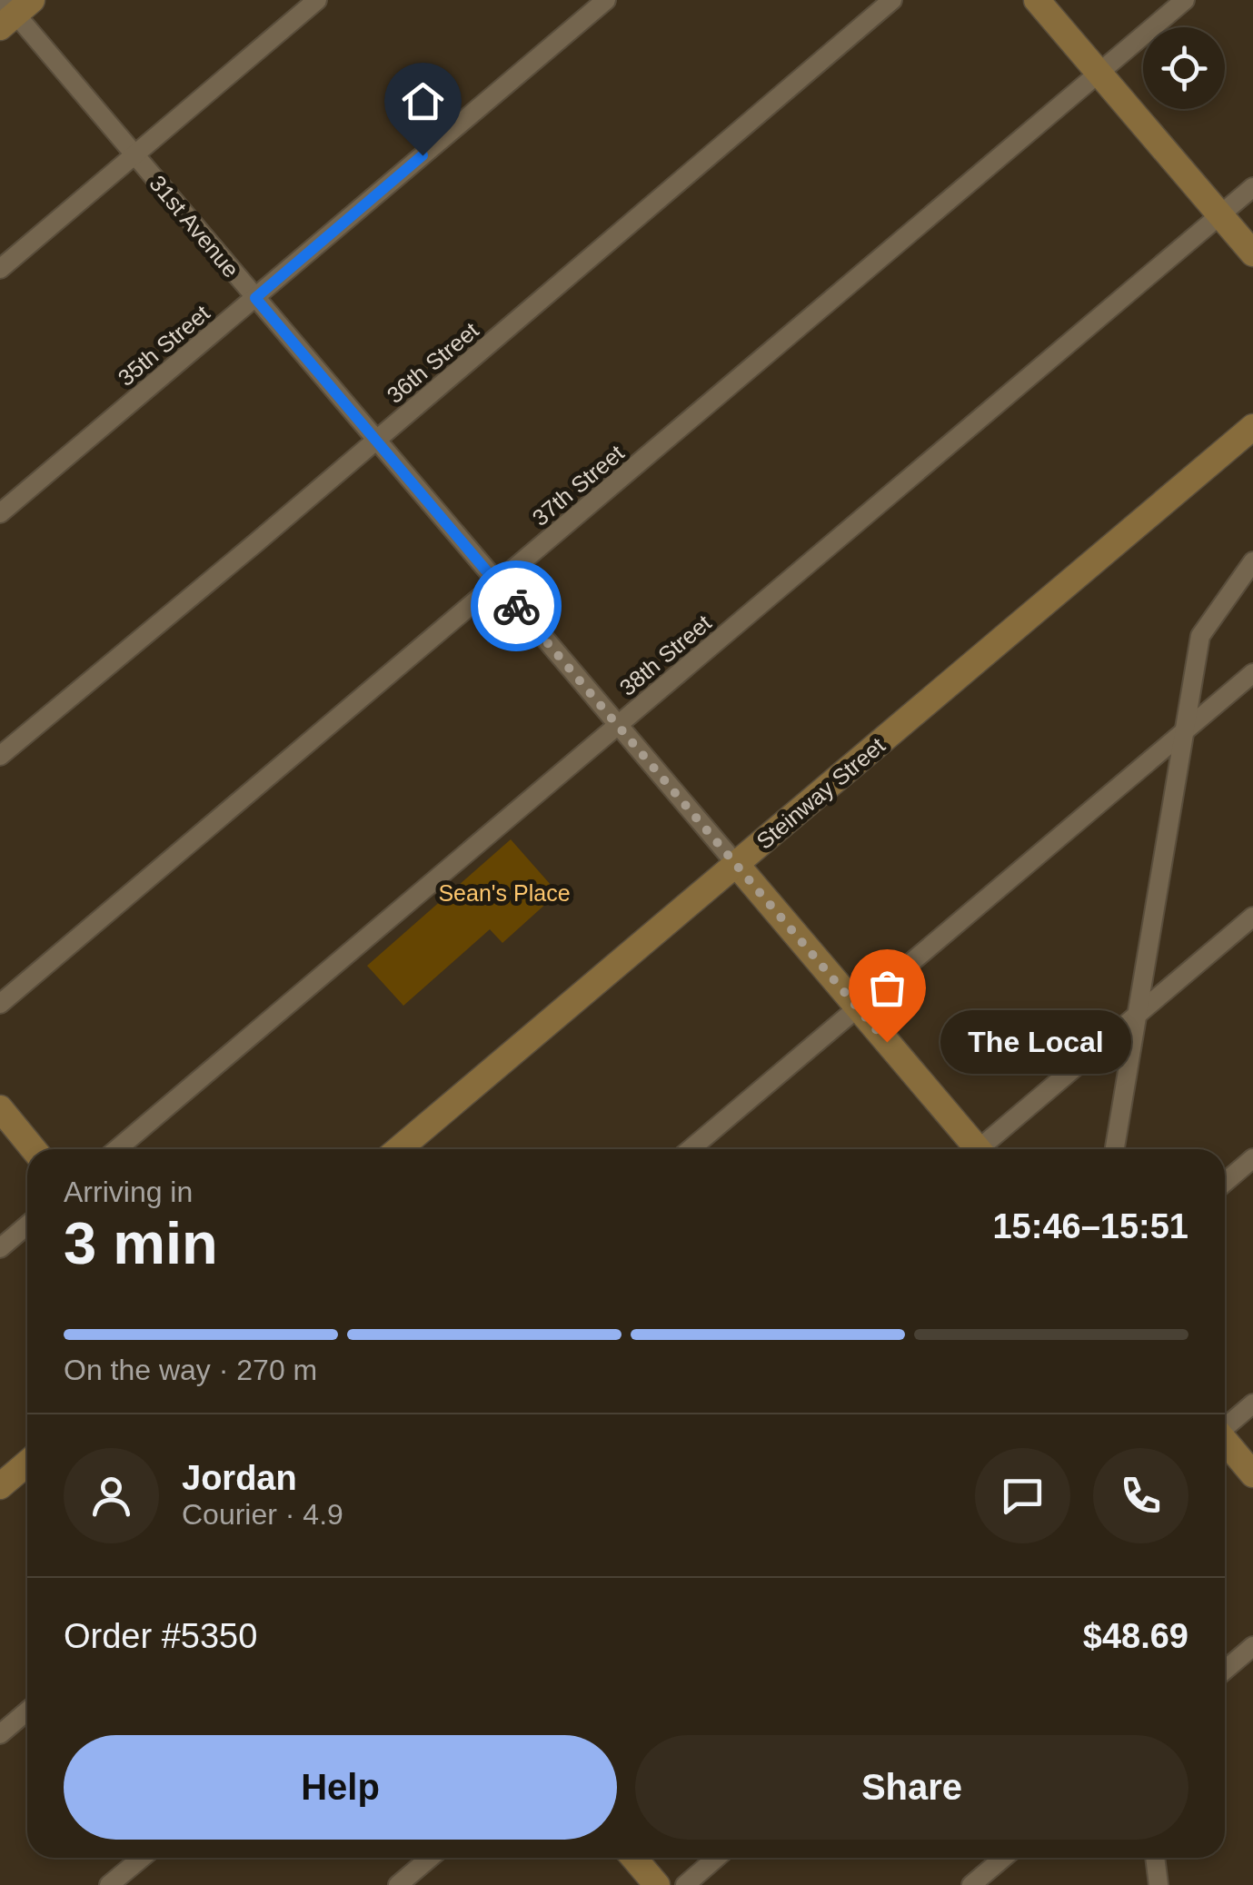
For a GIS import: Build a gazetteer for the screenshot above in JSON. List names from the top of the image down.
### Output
{
  "streets": {
    "street": [
      "31st Avenue",
      "35th Street",
      "36th Street",
      "37th Street",
      "38th Street",
      "Steinway Street"
    ]
  },
  "crossings": [
    ["31st Avenue", "35th Street"],
    ["31st Avenue", "36th Street"],
    ["31st Avenue", "37th Street"],
    ["31st Avenue", "38th Street"],
    ["31st Avenue", "Steinway Street"]
  ],
  "parks": ["Sean's Place"],
  "places": ["The Local"],
  "page": {
    "bubble": "The Local",
    "heading": ["3 min", "Arriving in", "15:46–15:51"],
    "panel": [
      "Jordan",
      "Courier · 4.9",
      "Order #5350",
      "$48.69"
    ],
    "bar": "On the way · 270 m",
    "buttons": ["Help", "Share"]
  }
}
